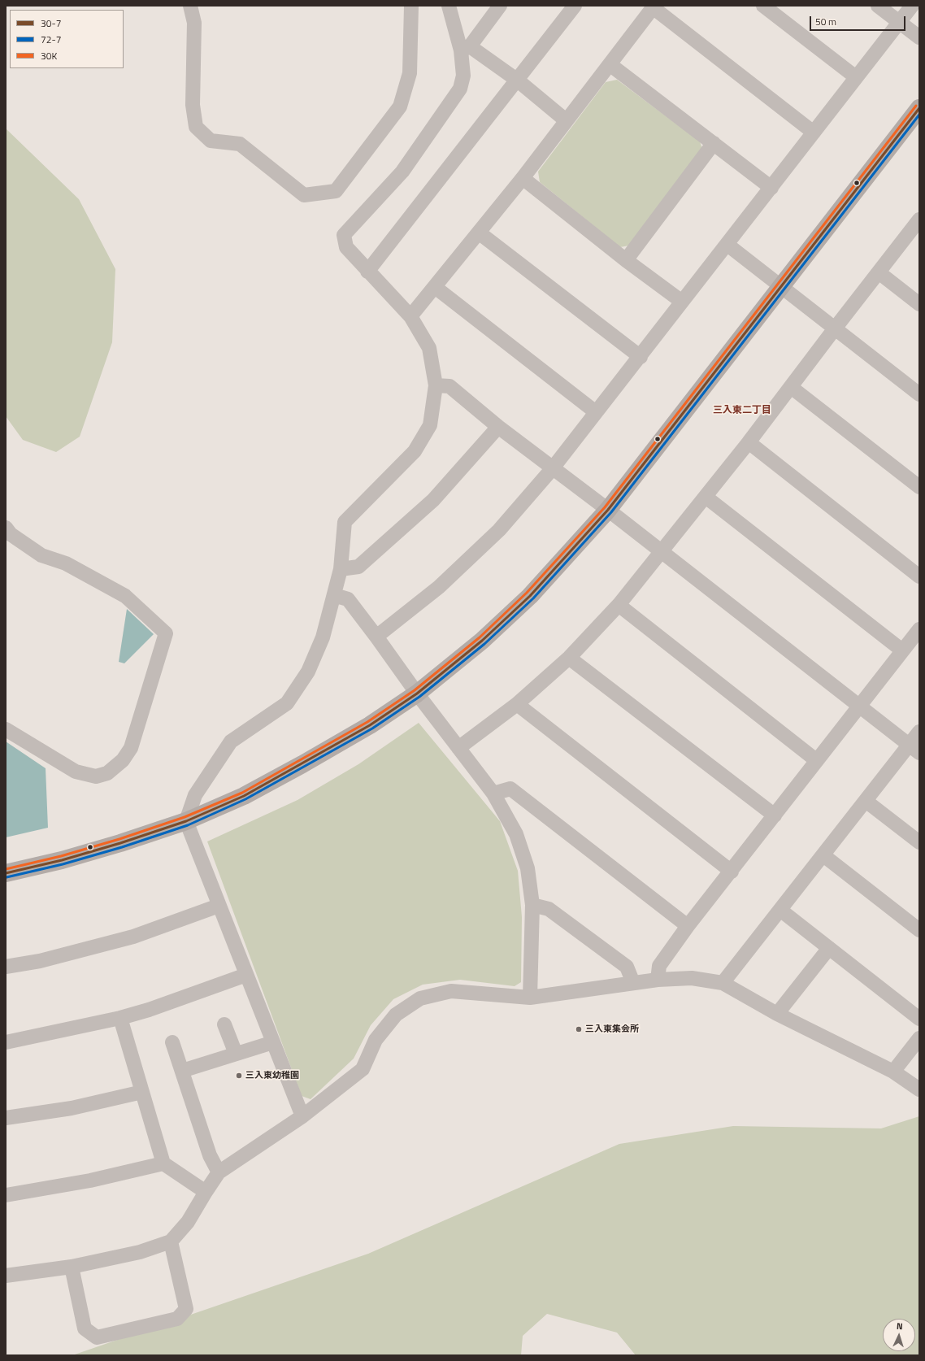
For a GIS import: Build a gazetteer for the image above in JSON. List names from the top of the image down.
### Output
{
  "districts": ["三入東二丁目"],
  "places": ["三入東集会所", "三入東幼稚園"],
  "lines": ["transit line 30K", "transit line 30-7", "transit line 72-7"],
  "legend": ["30-7", "72-7", "30K"],
  "scale_bar": "50 m",
  "north": "top"
}
